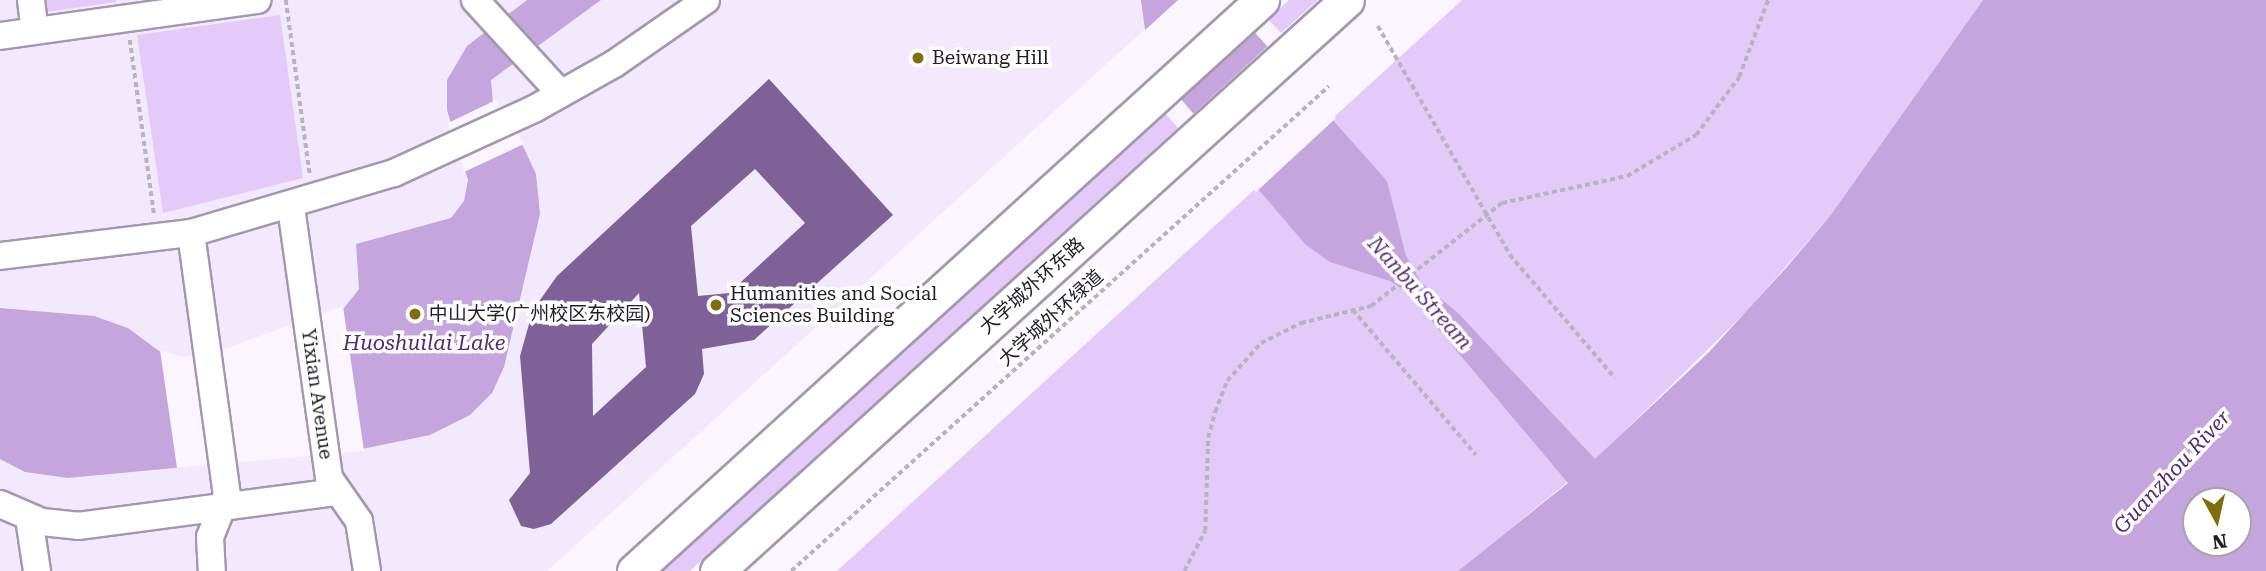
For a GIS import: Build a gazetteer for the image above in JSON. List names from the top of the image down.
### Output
{
  "streets": {
    "main road": ["大学城外环东路"],
    "lane": ["Yixian Avenue"],
    "path": ["大学城外环绿道"]
  },
  "water": ["Nanbu Stream", "Huoshuilai Lake", "Guanzhou River"],
  "places": ["Beiwang Hill", "Humanities and Social Sciences Building", "中山大学(广州校区东校园)"],
  "north": "bottom"
}
